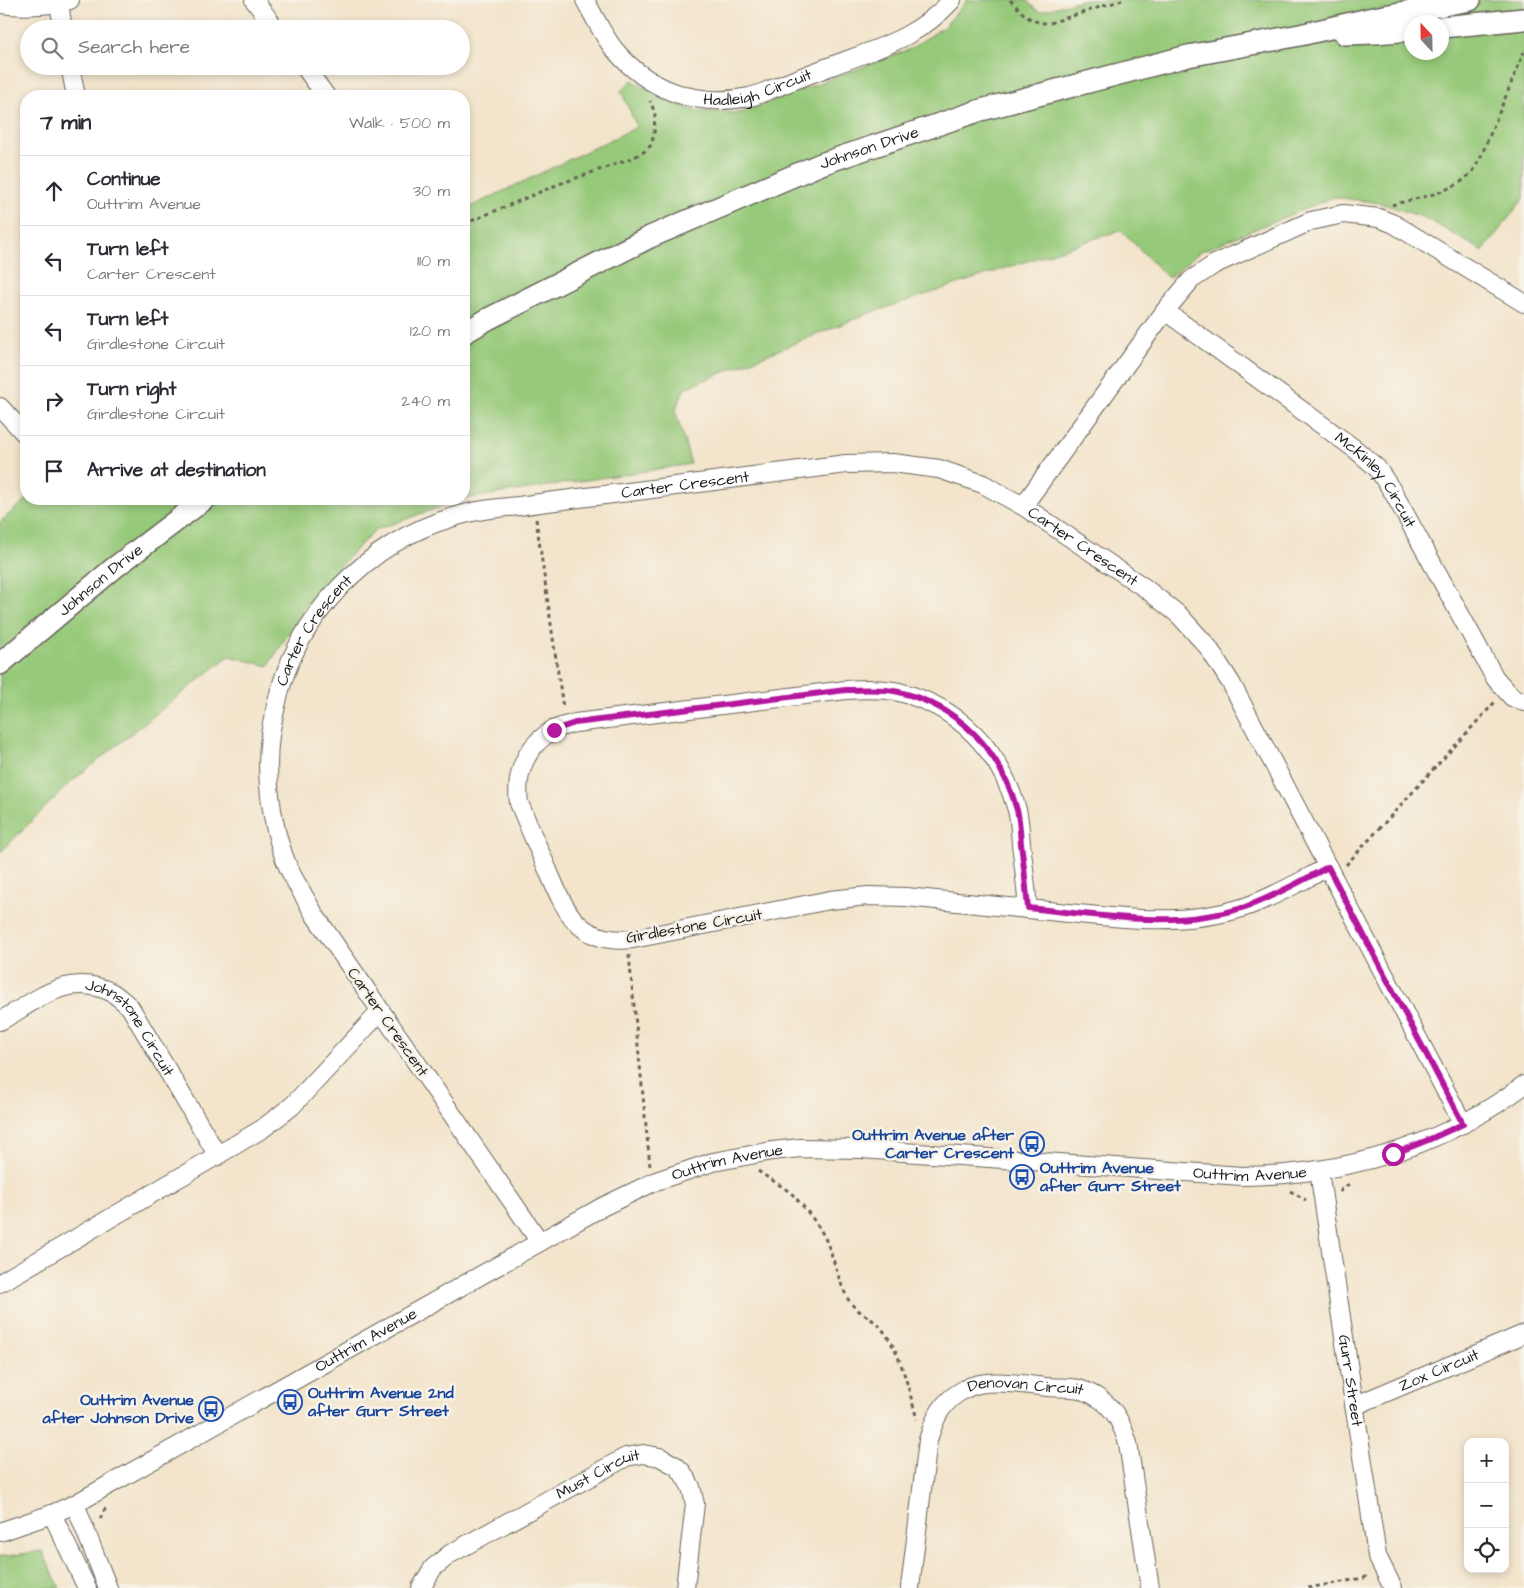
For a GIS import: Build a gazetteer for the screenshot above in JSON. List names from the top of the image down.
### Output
{
  "streets": {
    "main road": ["Johnson Drive"],
    "street": [
      "Hadleigh Circuit",
      "McKinley Circuit",
      "Carter Crescent",
      "Girdlestone Circuit",
      "Johnstone Circuit",
      "Outtrim Avenue",
      "Zox Circuit",
      "Gurr Street",
      "Denovan Circuit",
      "Must Circuit"
    ]
  },
  "crossings": [
    ["Carter Crescent", "Girdlestone Circuit"],
    ["Carter Crescent", "Outtrim Avenue"],
    ["Outtrim Avenue", "Gurr Street"],
    ["Zox Circuit", "Gurr Street"]
  ],
  "places": {
    "bus stop": [
      "Outtrim Avenue after Carter Crescent",
      "Outtrim Avenue after Gurr Street",
      "Outtrim Avenue 2nd after Gurr Street",
      "Outtrim Avenue after Johnson Drive"
    ]
  },
  "north": "top",
  "page": {
    "search": "Search here",
    "heading": ["7 min", "Walk · 500 m"],
    "list": [
      ["Continue", "Outtrim Avenue", "30 m"],
      ["Turn left", "Carter Crescent", "110 m"],
      ["Turn left", "Girdlestone Circuit", "120 m"],
      ["Turn right", "Girdlestone Circuit", "240 m"],
      "Arrive at destination"
    ],
    "map_buttons": ["+", "−"]
  }
}
